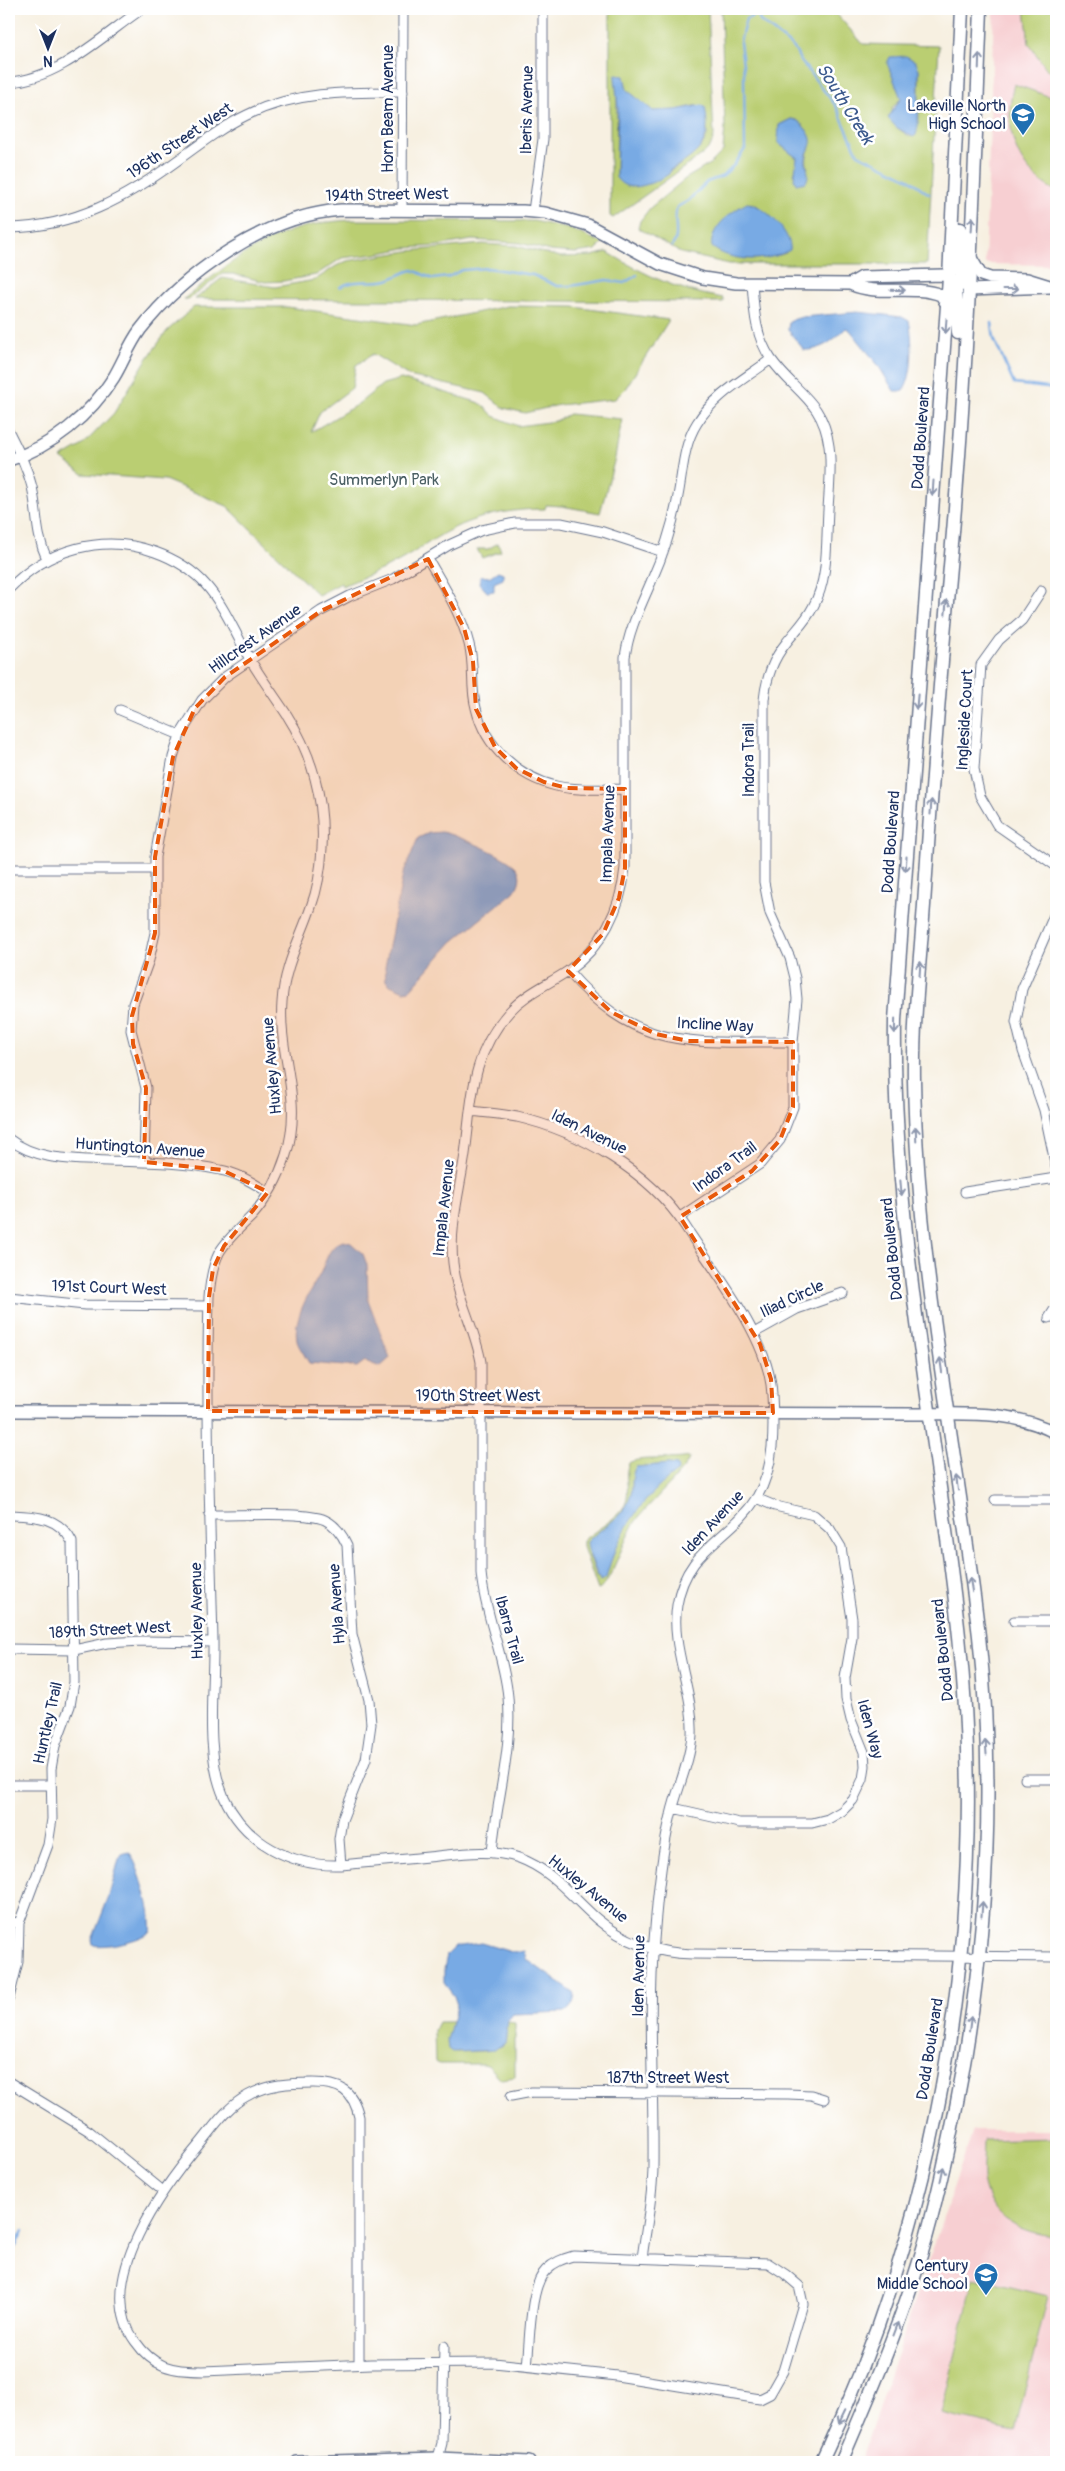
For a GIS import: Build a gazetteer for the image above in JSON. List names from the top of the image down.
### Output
{
  "streets": {
    "main road": ["Dodd Boulevard"],
    "street": [
      "Horn Beam Avenue",
      "Iberis Avenue",
      "196th Street West",
      "194th Street West",
      "Hillcrest Avenue",
      "Ingleside Court",
      "Indora Trail",
      "Impala Avenue",
      "Incline Way",
      "Huxley Avenue",
      "Iden Avenue",
      "Huntington Avenue",
      "191st Court West",
      "Iliad Circle",
      "190th Street West",
      "Hyla Avenue",
      "189th Street West",
      "Ibarra Trail",
      "Huntley Trail",
      "Iden Way",
      "187th Street West"
    ]
  },
  "crossings": [
    ["Horn Beam Avenue", "196th Street West"],
    ["Horn Beam Avenue", "194th Street West"],
    ["Iberis Avenue", "194th Street West"],
    ["194th Street West", "Dodd Boulevard"],
    ["194th Street West", "Indora Trail"],
    ["Dodd Boulevard", "Huxley Avenue"],
    ["Dodd Boulevard", "190th Street West"],
    ["Hillcrest Avenue", "Impala Avenue"],
    ["Hillcrest Avenue", "Huxley Avenue"],
    ["Hillcrest Avenue", "Huntington Avenue"],
    ["Indora Trail", "Impala Avenue"],
    ["Indora Trail", "Incline Way"],
    ["Indora Trail", "Iden Avenue"],
    ["Impala Avenue", "Incline Way"],
    ["Impala Avenue", "Iden Avenue"],
    ["Impala Avenue", "190th Street West"],
    ["Impala Avenue", "Ibarra Trail"],
    ["Huxley Avenue", "Iden Avenue"],
    ["Huxley Avenue", "Huntington Avenue"],
    ["Huxley Avenue", "191st Court West"],
    ["Huxley Avenue", "190th Street West"],
    ["Huxley Avenue", "Hyla Avenue"],
    ["Huxley Avenue", "189th Street West"],
    ["Huxley Avenue", "Ibarra Trail"],
    ["Iden Avenue", "Iliad Circle"],
    ["Iden Avenue", "190th Street West"],
    ["Iden Avenue", "Iden Way"],
    ["Iden Avenue", "187th Street West"],
    ["190th Street West", "Ibarra Trail"],
    ["189th Street West", "Huntley Trail"]
  ],
  "water": ["South Creek"],
  "parks": ["Summerlyn Park"],
  "places": {
    "school or university": ["Lakeville North High School", "Century Middle School"]
  },
  "north": "bottom"
}
